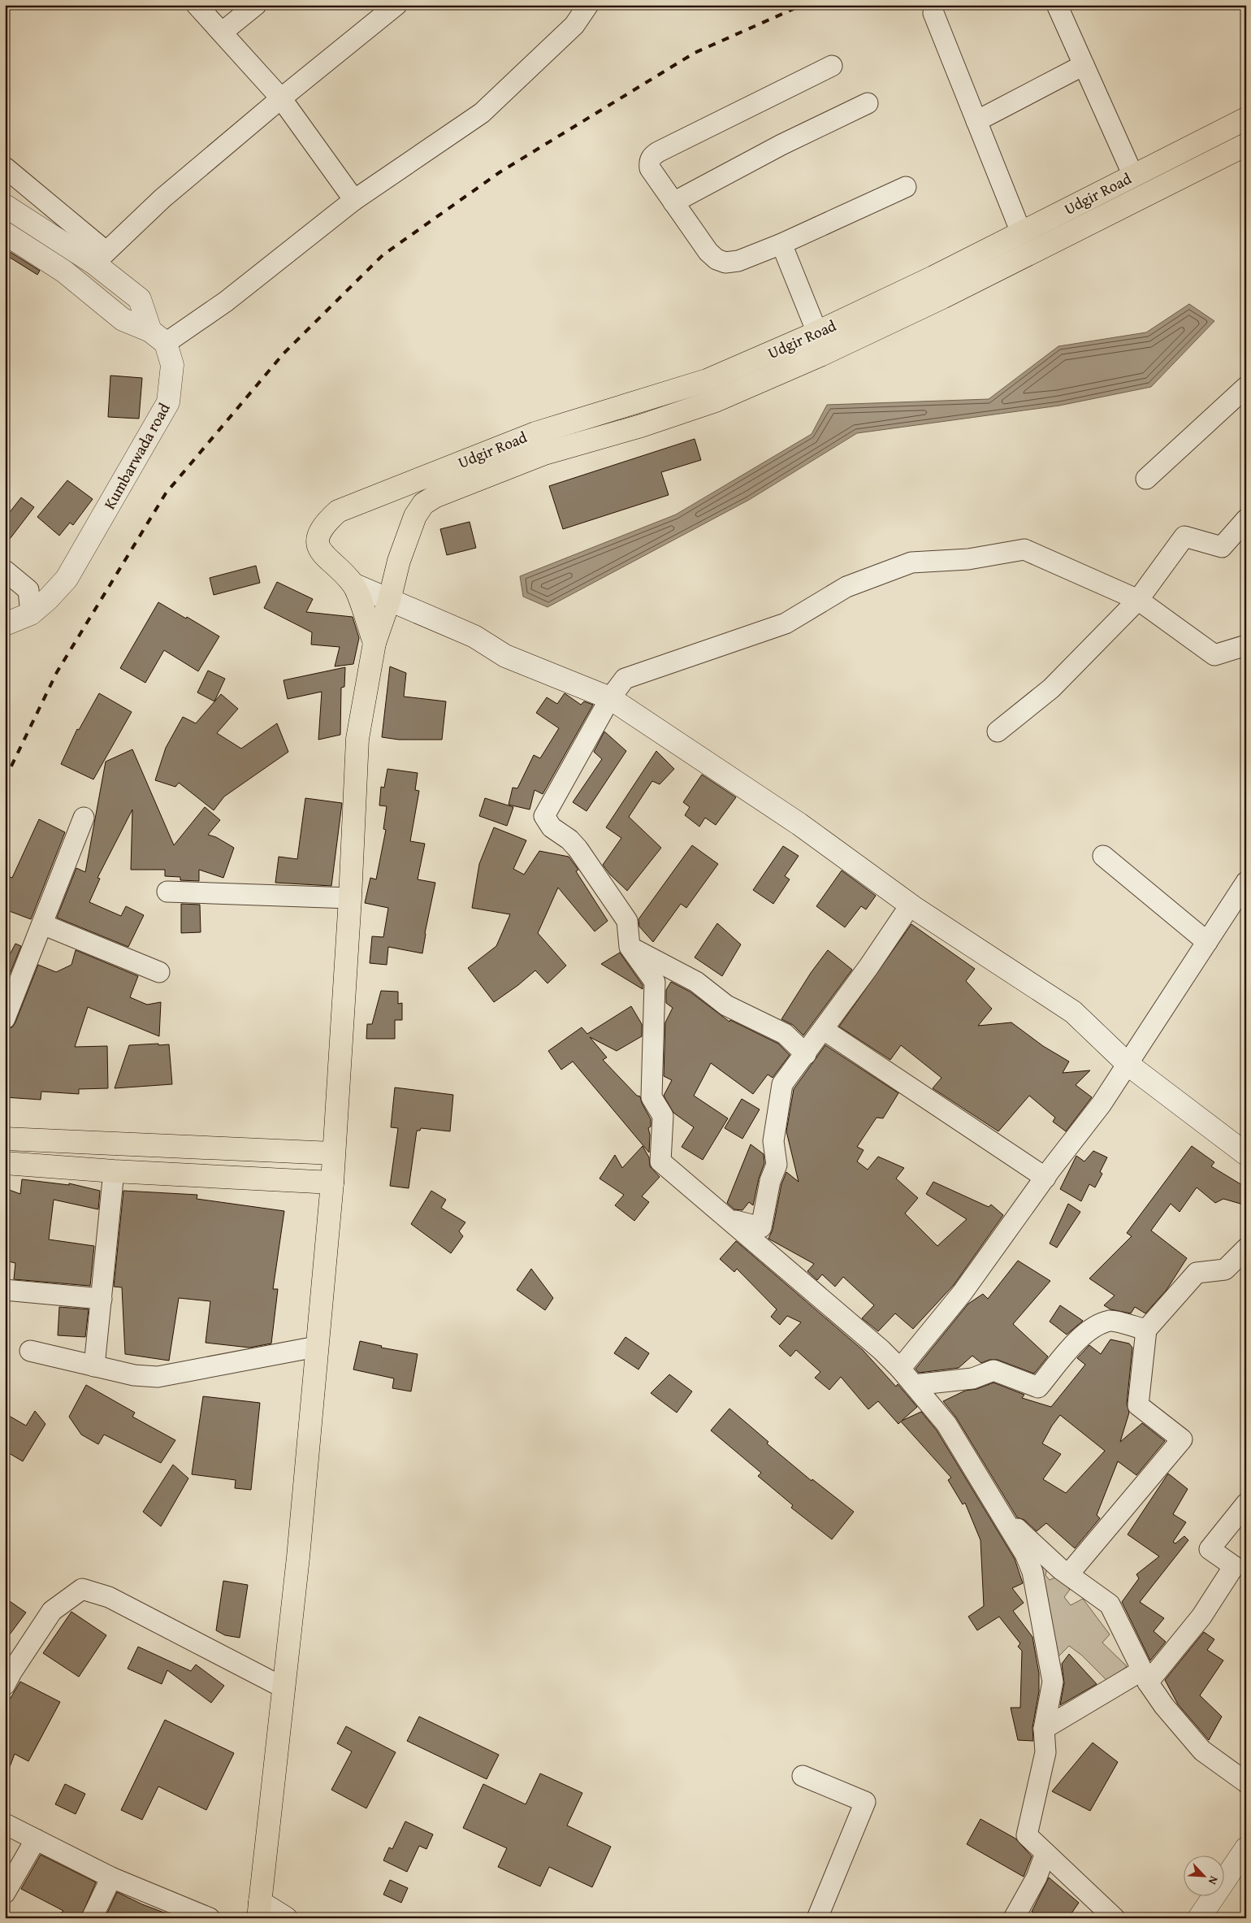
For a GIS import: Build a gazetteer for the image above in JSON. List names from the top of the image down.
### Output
{
  "streets": {
    "main road": ["Udgir Road", "Kumbarwada road"]
  },
  "north": "bottom right"
}
